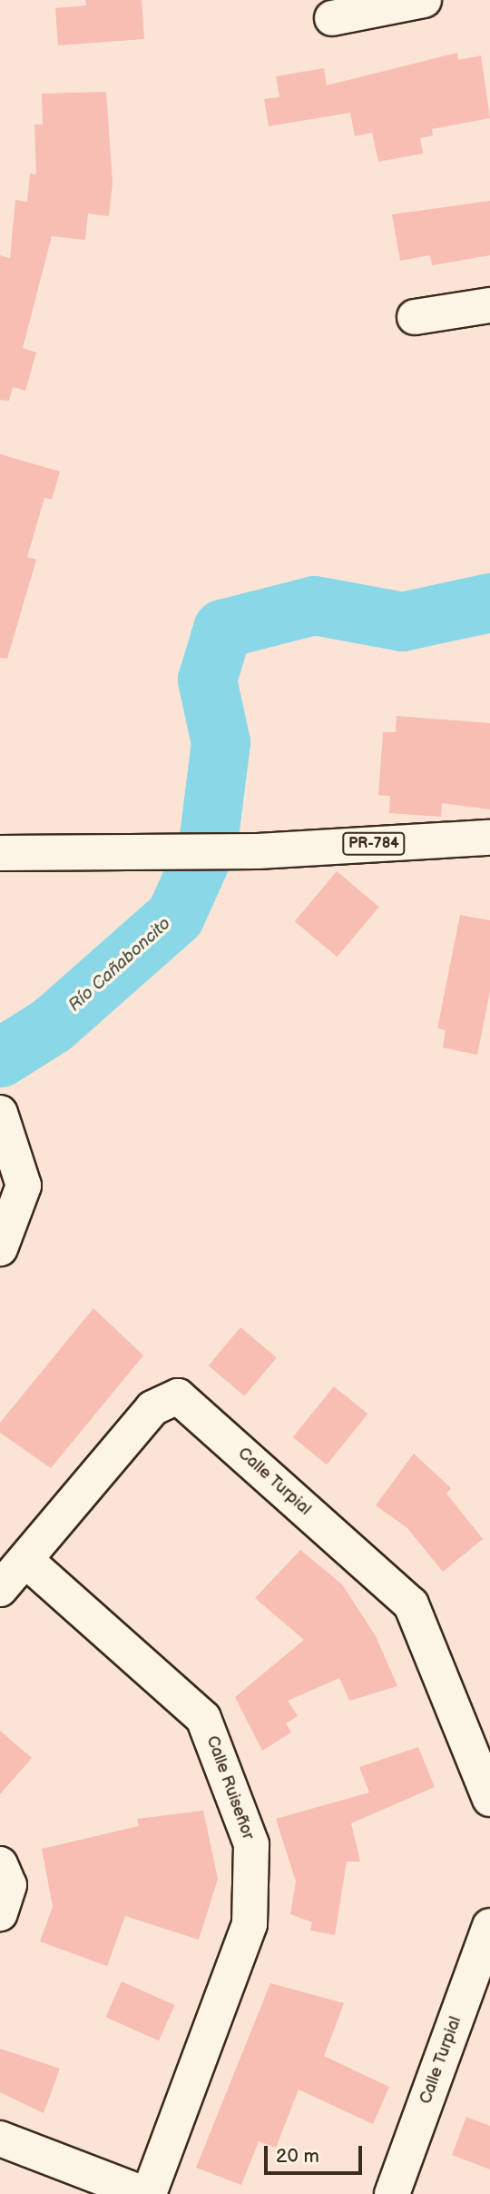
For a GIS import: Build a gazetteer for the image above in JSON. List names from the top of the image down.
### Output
{
  "streets": {
    "street": ["PR-784", "Calle Turpial", "Calle Ruiseñor"]
  },
  "crossings": [
    ["Calle Turpial", "Calle Ruiseñor"]
  ],
  "water": ["Río Cañaboncito"],
  "scale_bar": "20 m"
}
